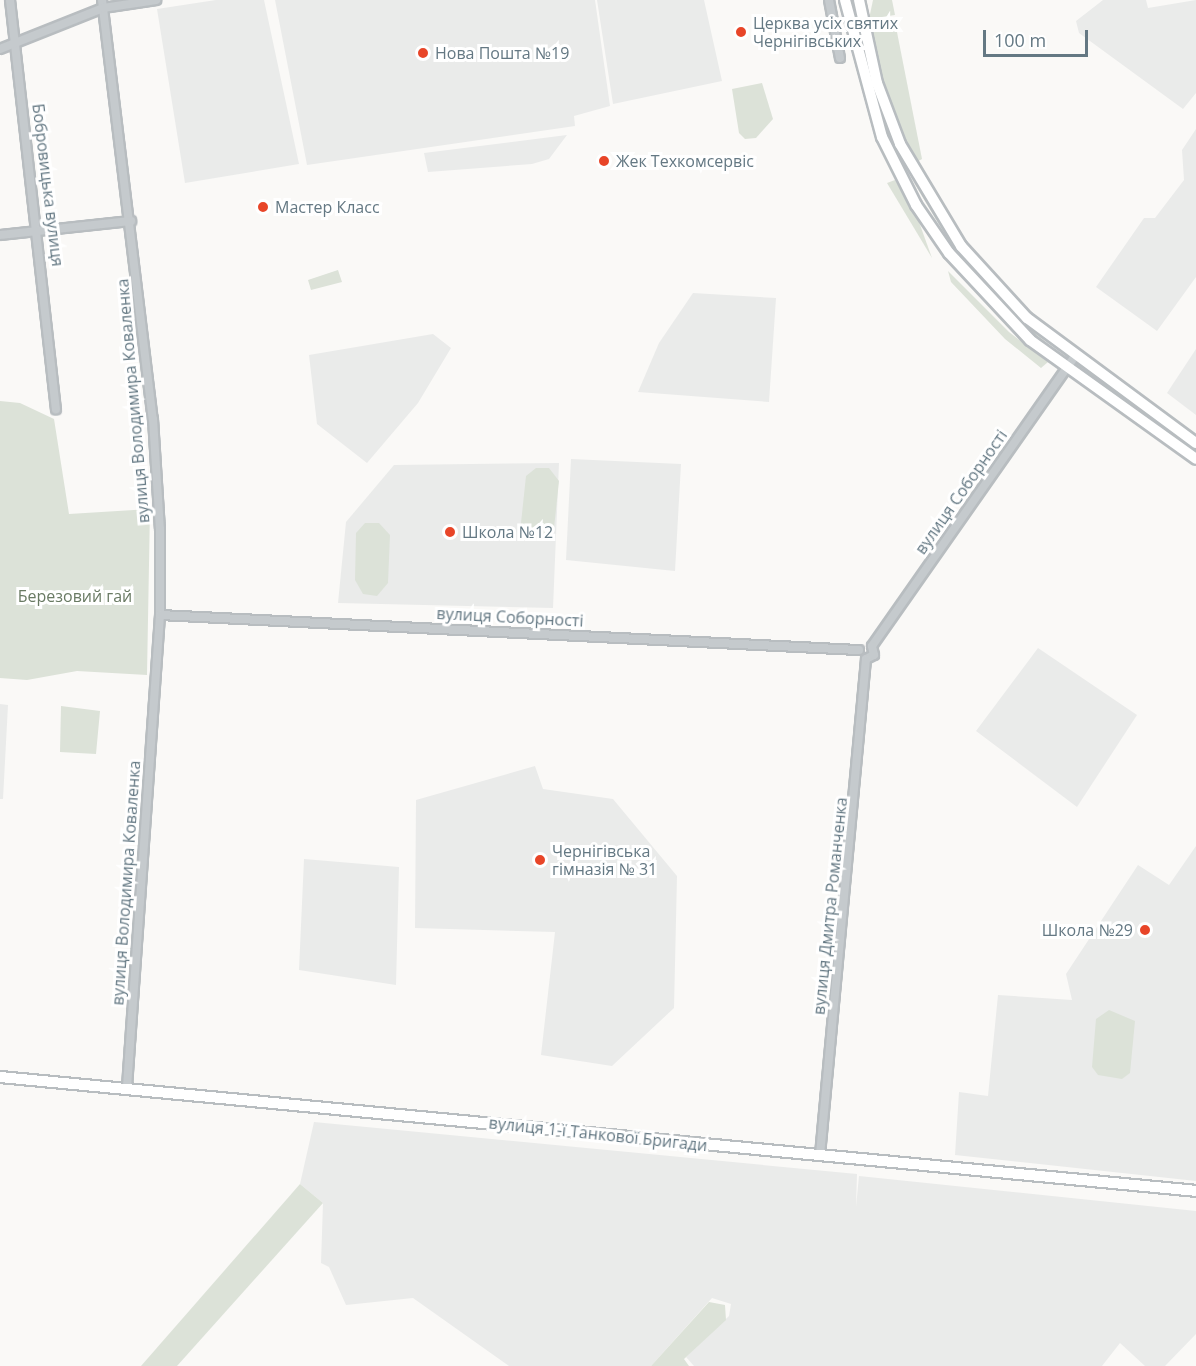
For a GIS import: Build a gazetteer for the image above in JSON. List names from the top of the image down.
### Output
{
  "streets": {
    "main road": ["вулиця 1-ї Танкової Бригади"],
    "street": [
      "Бобровицька вулиця",
      "вулиця Володимира Коваленка",
      "вулиця Соборності",
      "вулиця Дмитра Романченка"
    ]
  },
  "crossings": [
    ["вулиця Володимира Коваленка", "вулиця Соборності"],
    ["вулиця Володимира Коваленка", "вулиця 1-ї Танкової Бригади"],
    ["вулиця Соборності", "вулиця Дмитра Романченка"],
    ["вулиця Дмитра Романченка", "вулиця 1-ї Танкової Бригади"]
  ],
  "parks": ["Березовий гай"],
  "places": [
    "Церква усіх святих Чернігівських",
    "Нова Пошта №19",
    "Жек Техкомсервіс",
    "Мастер Класс",
    "Школа №12",
    "Чернігівська гімназія № 31",
    "Школа №29"
  ],
  "scale_bar": "100 m"
}
